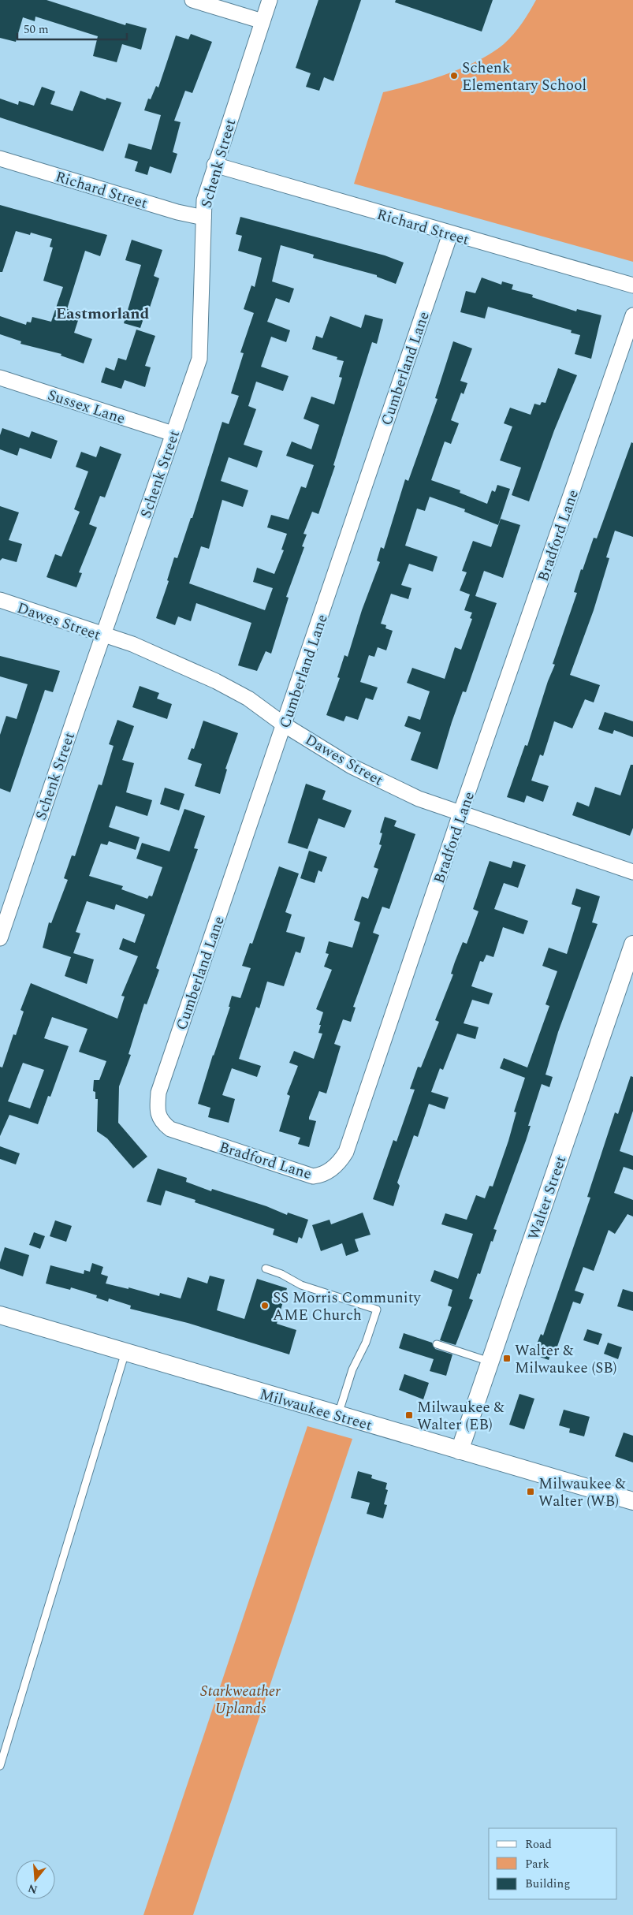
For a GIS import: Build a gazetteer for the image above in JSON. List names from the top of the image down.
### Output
{
  "streets": {
    "street": [
      "Schenk Street",
      "Richard Street",
      "Cumberland Lane",
      "Sussex Lane",
      "Bradford Lane",
      "Dawes Street",
      "Walter Street",
      "Milwaukee Street"
    ]
  },
  "crossings": [
    ["Schenk Street", "Richard Street"],
    ["Schenk Street", "Sussex Lane"],
    ["Schenk Street", "Dawes Street"],
    ["Richard Street", "Cumberland Lane"],
    ["Cumberland Lane", "Bradford Lane"],
    ["Cumberland Lane", "Dawes Street"],
    ["Bradford Lane", "Dawes Street"],
    ["Walter Street", "Milwaukee Street"]
  ],
  "districts": ["Eastmorland"],
  "parks": ["Starkweather Uplands"],
  "places": {
    "other": ["Schenk Elementary School", "SS Morris Community AME Church"],
    "transit": ["Walter & Milwaukee (SB)", "Milwaukee & Walter (EB)", "Milwaukee & Walter (WB)"]
  },
  "legend": ["Road", "Park", "Building"],
  "scale_bar": "50 m",
  "north": "bottom"
}
